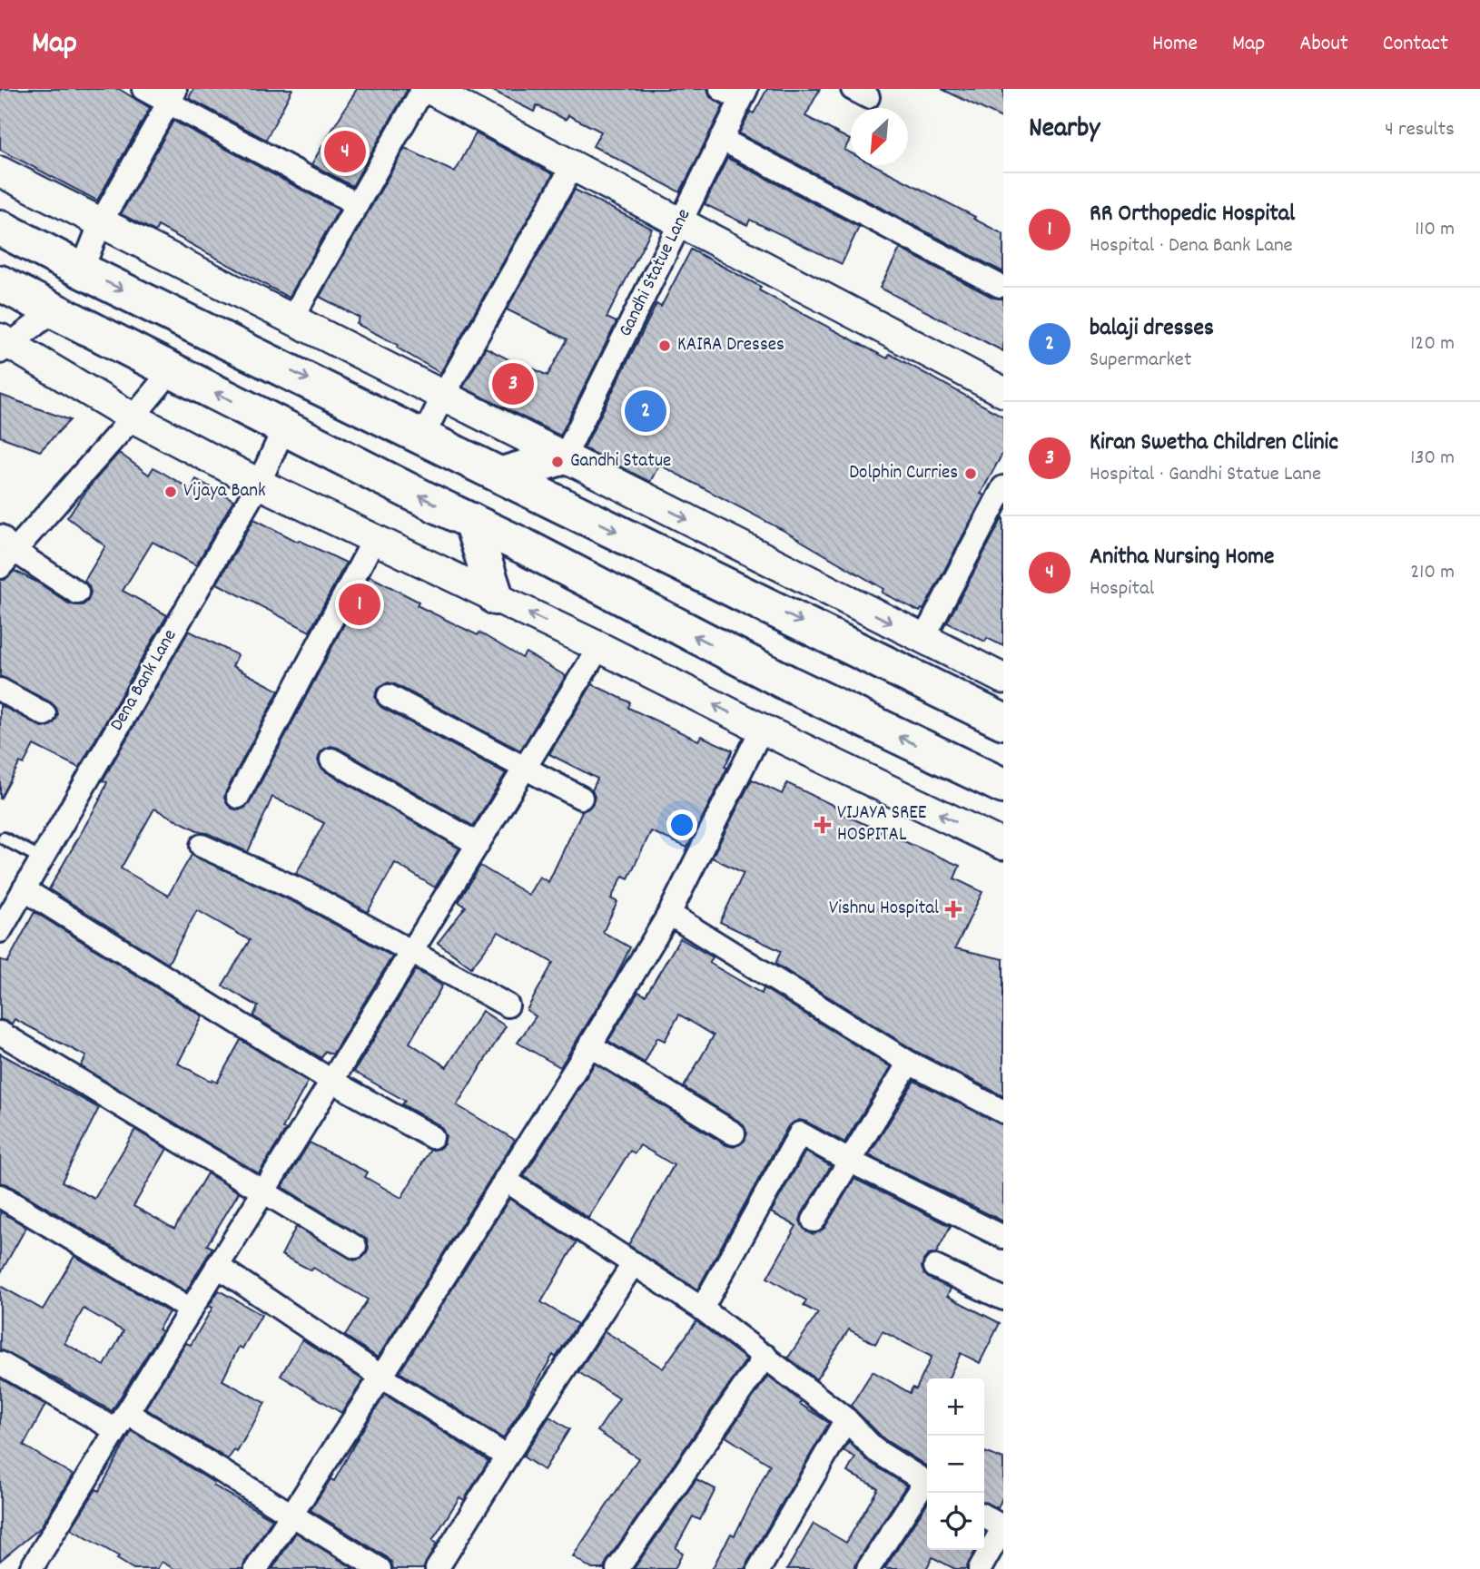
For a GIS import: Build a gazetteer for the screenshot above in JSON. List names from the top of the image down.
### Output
{
  "streets": {
    "street": ["Gandhi Statue Lane", "Dena Bank Lane"]
  },
  "places": {
    "other": [
      "KAIRA Dresses",
      "Gandhi Statue",
      "Dolphin Curries",
      "Vijaya Bank"
    ],
    "health": ["VIJAYA SREE HOSPITAL", "Vishnu Hospital"]
  },
  "north": "bottom left",
  "page": {
    "header": "Map",
    "nav": [
      "Home",
      "Map",
      "About",
      "Contact"
    ],
    "heading": ["Nearby", "4 results"],
    "pins": [
      "4",
      "3",
      "2",
      "1"
    ],
    "list": [
      {
        "mark": "1",
        "name": "RR Orthopedic Hospital",
        "note": "Hospital · Dena Bank Lane",
        "value": "110 m"
      },
      {
        "mark": "2",
        "name": "balaji dresses",
        "note": "Supermarket",
        "value": "120 m"
      },
      {
        "mark": "3",
        "name": "Kiran Swetha Children Clinic",
        "note": "Hospital · Gandhi Statue Lane",
        "value": "130 m"
      },
      {
        "mark": "4",
        "name": "Anitha Nursing Home",
        "note": "Hospital",
        "value": "210 m"
      }
    ],
    "map_buttons": ["+", "−"]
  }
}
